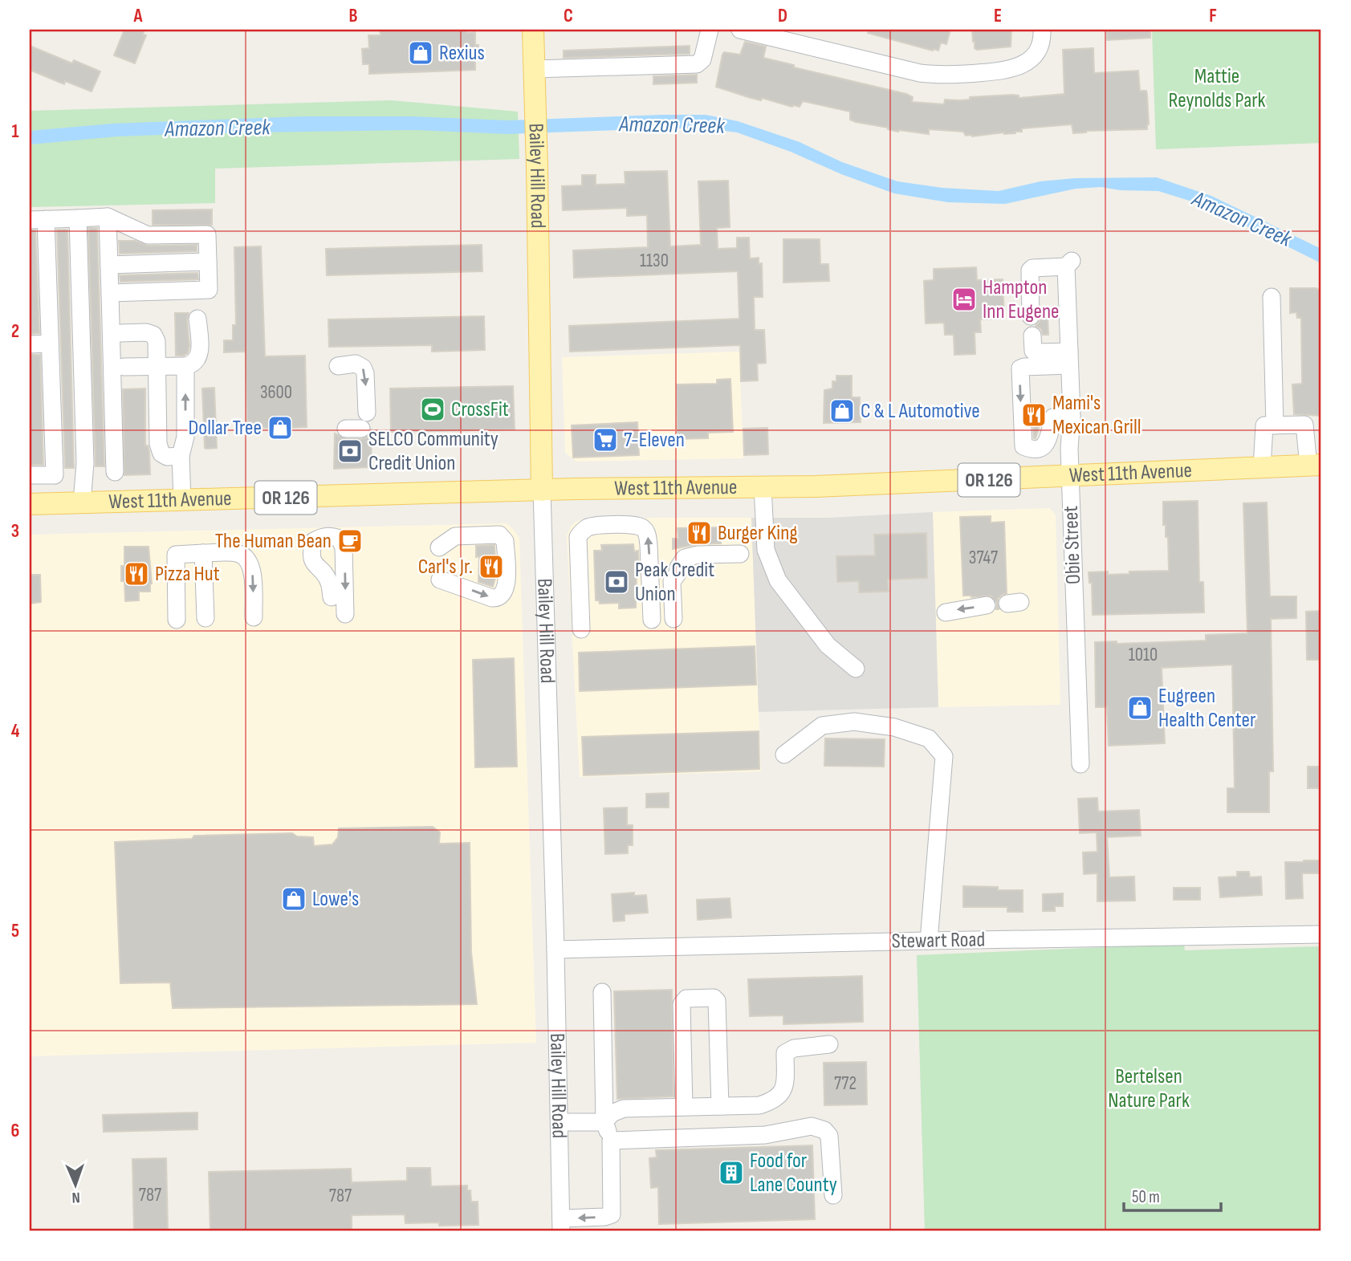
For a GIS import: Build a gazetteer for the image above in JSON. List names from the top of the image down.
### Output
{
  "streets": {
    "main road": ["Bailey Hill Road", "West 11th Avenue", "OR 126"],
    "street": ["Obie Street", "Stewart Road"]
  },
  "crossings": [
    ["Bailey Hill Road", "West 11th Avenue"],
    ["Bailey Hill Road", "Stewart Road"],
    ["West 11th Avenue", "Obie Street"]
  ],
  "water": ["Amazon Creek"],
  "parks": ["Mattie Reynolds Park", "Bertelsen Nature Park"],
  "places": {
    "shop": [
      "Rexius",
      "C & L Automotive",
      "Dollar Tree",
      "Eugreen Health Center",
      "Lowe's"
    ],
    "hotel": ["Hampton Inn Eugene"],
    "sports": ["CrossFit"],
    "restaurant": [
      "Mami's Mexican Grill",
      "Burger King",
      "Carl's Jr.",
      "Pizza Hut"
    ],
    "supermarket": ["7-Eleven"],
    "bank": ["SELCO Community Credit Union", "Peak Credit Union"],
    "cafe": ["The Human Bean"],
    "building": ["Food for Lane County"]
  },
  "house_numbers": [
    "1130",
    "3600",
    "3747",
    "1010",
    "772",
    "787",
    "787"
  ],
  "scale_bar": "50 m",
  "north": "bottom",
  "grid": {
    "columns": [
      "A",
      "B",
      "C",
      "D",
      "E",
      "F"
    ],
    "rows": [
      "1",
      "2",
      "3",
      "4",
      "5",
      "6"
    ]
  }
}
